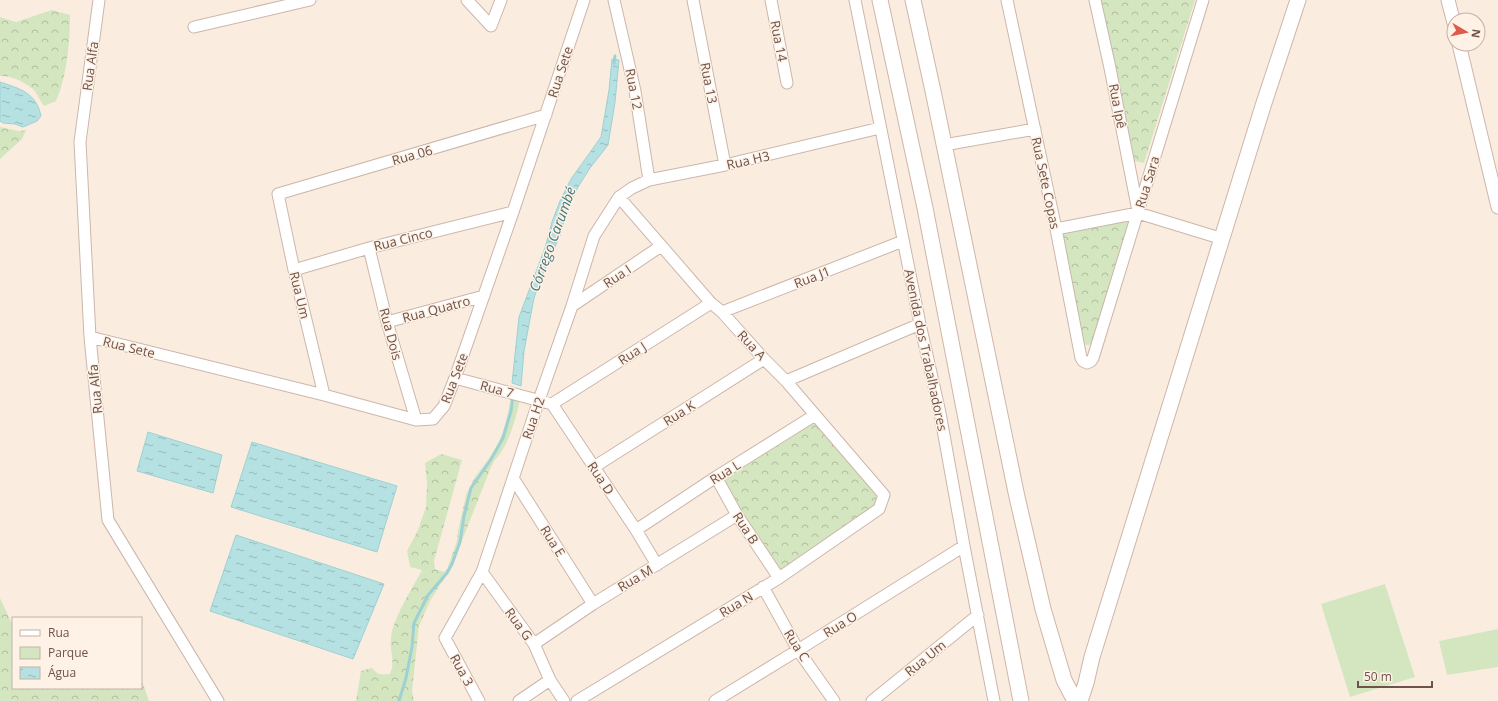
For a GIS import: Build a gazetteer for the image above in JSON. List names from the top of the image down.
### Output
{
  "streets": {
    "street": [
      "Rua 14",
      "Rua Alfa",
      "Rua Sete",
      "Rua 13",
      "Rua 12",
      "Rua Ipê",
      "Rua 06",
      "Rua H3",
      "Rua Sara",
      "Rua Sete Copas",
      "Rua Cinco",
      "Rua I",
      "Rua J1",
      "Rua Um",
      "Rua Quatro",
      "Rua Dois",
      "Rua A",
      "Avenida dos Trabalhadores",
      "Rua J",
      "Rua 7",
      "Rua K",
      "Rua H2",
      "Rua L",
      "Rua D",
      "Rua B",
      "Rua E",
      "Rua M",
      "Rua N",
      "Rua G",
      "Rua O",
      "Rua C",
      "Rua 3"
    ]
  },
  "crossings": [
    ["Rua Alfa", "Rua Sete"],
    ["Rua Sete", "Rua 06"],
    ["Rua Sete", "Rua Cinco"],
    ["Rua Sete", "Rua Um"],
    ["Rua Sete", "Rua Quatro"],
    ["Rua Sete", "Rua Dois"],
    ["Rua Sete", "Rua 7"],
    ["Rua 13", "Rua H3"],
    ["Rua 12", "Rua H3"],
    ["Rua Ipê", "Rua Sara"],
    ["Rua 06", "Rua Um"],
    ["Rua H3", "Rua A"],
    ["Rua H3", "Avenida dos Trabalhadores"],
    ["Rua H3", "Rua H2"],
    ["Rua Sara", "Rua Sete Copas"],
    ["Rua Cinco", "Rua Um"],
    ["Rua Cinco", "Rua Dois"],
    ["Rua I", "Rua A"],
    ["Rua I", "Rua H2"],
    ["Rua J1", "Rua A"],
    ["Rua J1", "Avenida dos Trabalhadores"],
    ["Rua Um", "Avenida dos Trabalhadores"],
    ["Rua Quatro", "Rua Dois"],
    ["Rua A", "Rua J"],
    ["Rua A", "Rua K"],
    ["Rua A", "Rua H2"],
    ["Rua A", "Rua L"],
    ["Rua A", "Rua N"],
    ["Avenida dos Trabalhadores", "Rua O"],
    ["Rua J", "Rua D"],
    ["Rua 7", "Rua H2"],
    ["Rua K", "Rua D"],
    ["Rua H2", "Rua E"],
    ["Rua H2", "Rua G"],
    ["Rua H2", "Rua 3"],
    ["Rua L", "Rua D"],
    ["Rua L", "Rua B"],
    ["Rua D", "Rua M"],
    ["Rua B", "Rua M"],
    ["Rua B", "Rua N"],
    ["Rua E", "Rua M"],
    ["Rua M", "Rua G"],
    ["Rua N", "Rua C"],
    ["Rua O", "Rua C"]
  ],
  "water": ["Córrego Carumbé"],
  "legend": ["Rua", "Parque", "Água"],
  "scale_bar": "50 m",
  "north": "right"
}
